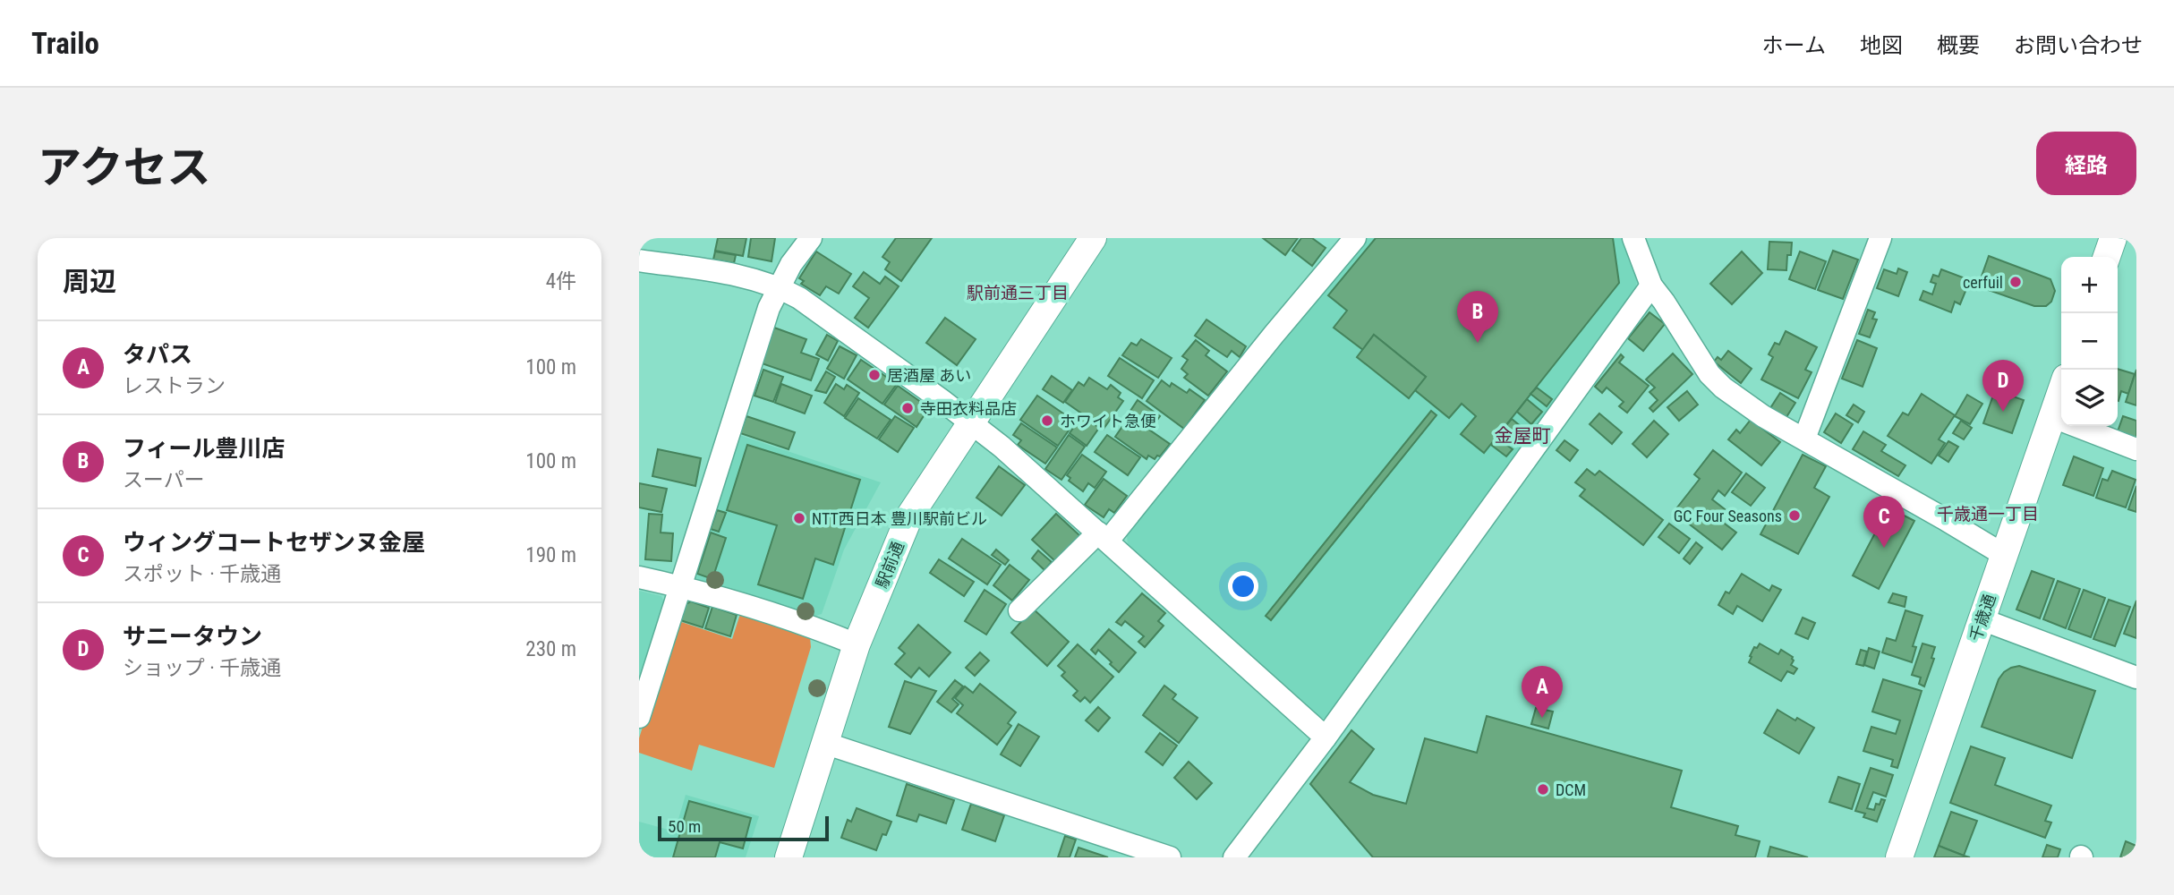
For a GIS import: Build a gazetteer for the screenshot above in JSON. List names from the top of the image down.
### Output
{
  "streets": {
    "street": ["駅前通", "千歳通"]
  },
  "districts": ["駅前通三丁目", "金屋町", "千歳通一丁目"],
  "places": [
    "cerfuil",
    "居酒屋 あい",
    "寺田衣料品店",
    "ホワイト急便",
    "GC Four Seasons",
    "NTT西日本 豊川駅前ビル",
    "DCM"
  ],
  "scale_bar": "50 m",
  "page": {
    "header": "Trailo",
    "nav": [
      "ホーム",
      "地図",
      "概要",
      "お問い合わせ"
    ],
    "title": "アクセス",
    "buttons": "経路",
    "heading": ["周辺", "4件"],
    "map_buttons": ["+", "−"],
    "pins": [
      "B",
      "D",
      "C",
      "A"
    ],
    "list": [
      {
        "mark": "A",
        "name": "タパス",
        "note": "レストラン",
        "value": "100 m"
      },
      {
        "mark": "B",
        "name": "フィール豊川店",
        "note": "スーパー",
        "value": "100 m"
      },
      {
        "mark": "C",
        "name": "ウィングコートセザンヌ金屋",
        "note": "スポット · 千歳通",
        "value": "190 m"
      },
      {
        "mark": "D",
        "name": "サニータウン",
        "note": "ショップ · 千歳通",
        "value": "230 m"
      }
    ],
    "scale": "50 m"
  }
}
